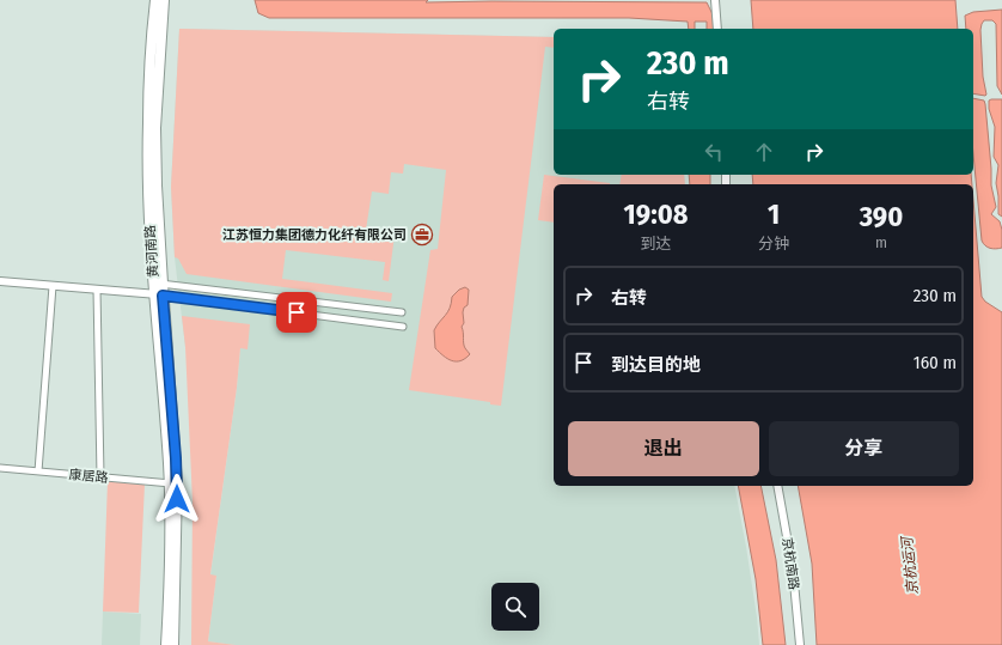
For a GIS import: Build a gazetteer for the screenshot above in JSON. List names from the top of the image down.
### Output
{
  "streets": {
    "main road": ["黄河南路"],
    "street": ["康居路", "京杭南路"]
  },
  "crossings": [
    ["黄河南路", "康居路"]
  ],
  "water": ["京杭运河"],
  "places": {
    "office": ["江苏恒力集团德力化纤有限公司"]
  },
  "page": {
    "turn": ["230 m", "右转"],
    "eta": [
      "19:08",
      "到达",
      "1",
      "分钟",
      "390",
      "m"
    ],
    "list": [
      {
        "name": "右转",
        "value": "230 m"
      },
      {
        "name": "到达目的地",
        "value": "160 m"
      }
    ],
    "buttons": ["退出", "分享"]
  }
}
